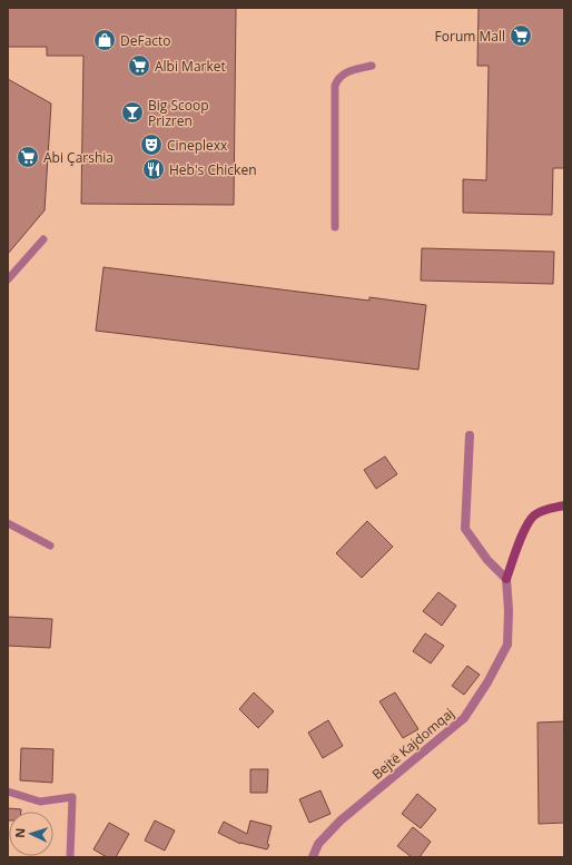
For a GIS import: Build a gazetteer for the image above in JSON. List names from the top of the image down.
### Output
{
  "streets": {
    "street": ["Bejtë Kajdomqaj"]
  },
  "places": {
    "supermarket": ["Forum Mall", "Albi Market", "Abi Çarshia"],
    "shop": ["DeFacto"],
    "bar": ["Big Scoop Prizren"],
    "theatre": ["Cineplexx"],
    "restaurant": ["Heb's Chicken"]
  },
  "north": "left"
}
